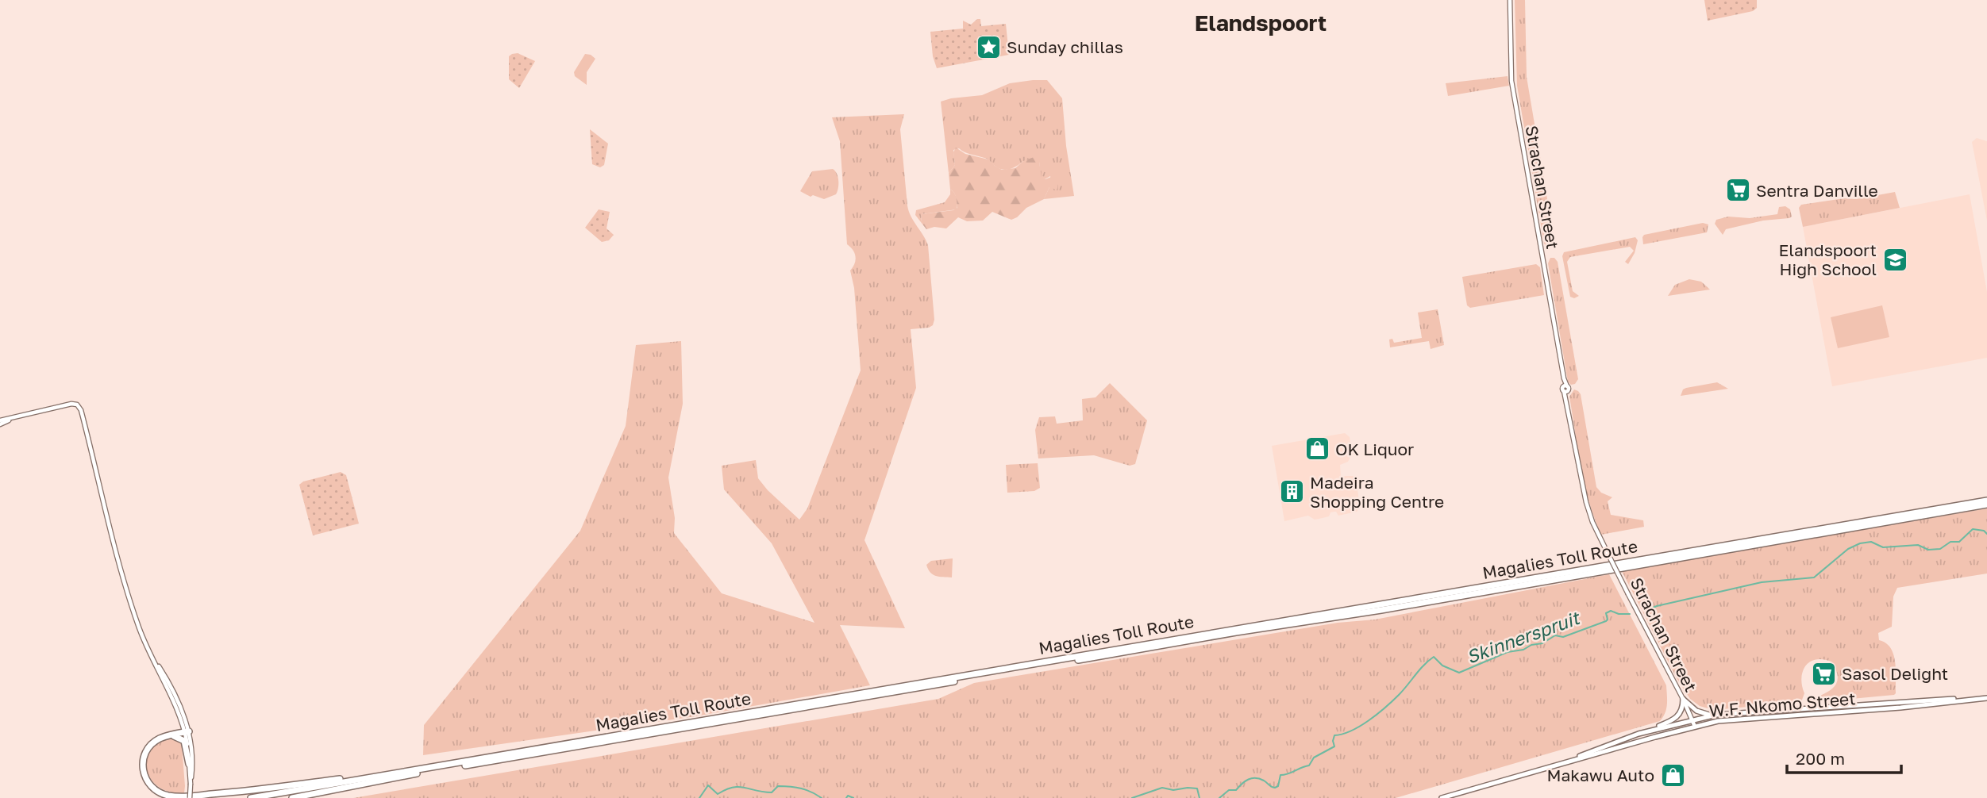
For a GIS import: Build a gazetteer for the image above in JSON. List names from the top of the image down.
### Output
{
  "streets": {
    "highway": ["Magalies Toll Route"],
    "main road": ["W.F. Nkomo Street"],
    "street": ["Strachan Street"]
  },
  "crossings": [
    ["Strachan Street", "W.F. Nkomo Street"]
  ],
  "districts": ["Elandspoort"],
  "water": ["Skinnerspruit"],
  "places": {
    "place": ["Sunday chillas"],
    "supermarket": ["Sentra Danville", "Sasol Delight"],
    "school or university": ["Elandspoort High School"],
    "shop": ["OK Liquor", "Makawu Auto"],
    "building": ["Madeira Shopping Centre"]
  },
  "scale_bar": "200 m"
}
